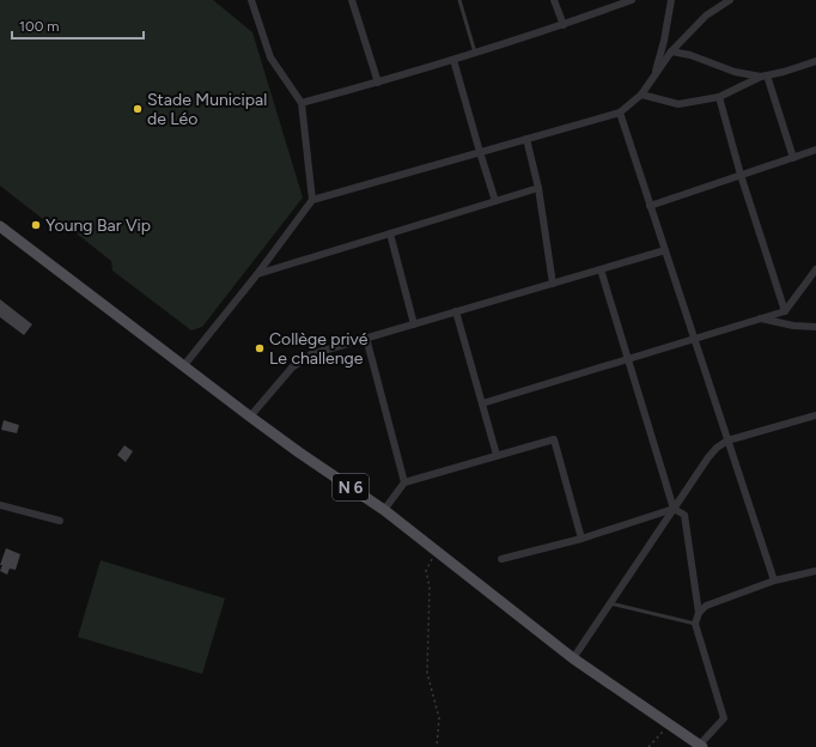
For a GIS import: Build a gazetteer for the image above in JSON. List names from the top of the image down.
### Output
{
  "streets": {
    "main road": ["N 6"]
  },
  "places": ["Stade Municipal de Léo", "Young Bar Vip", "Collège privé Le challenge"],
  "scale_bar": "100 m"
}
